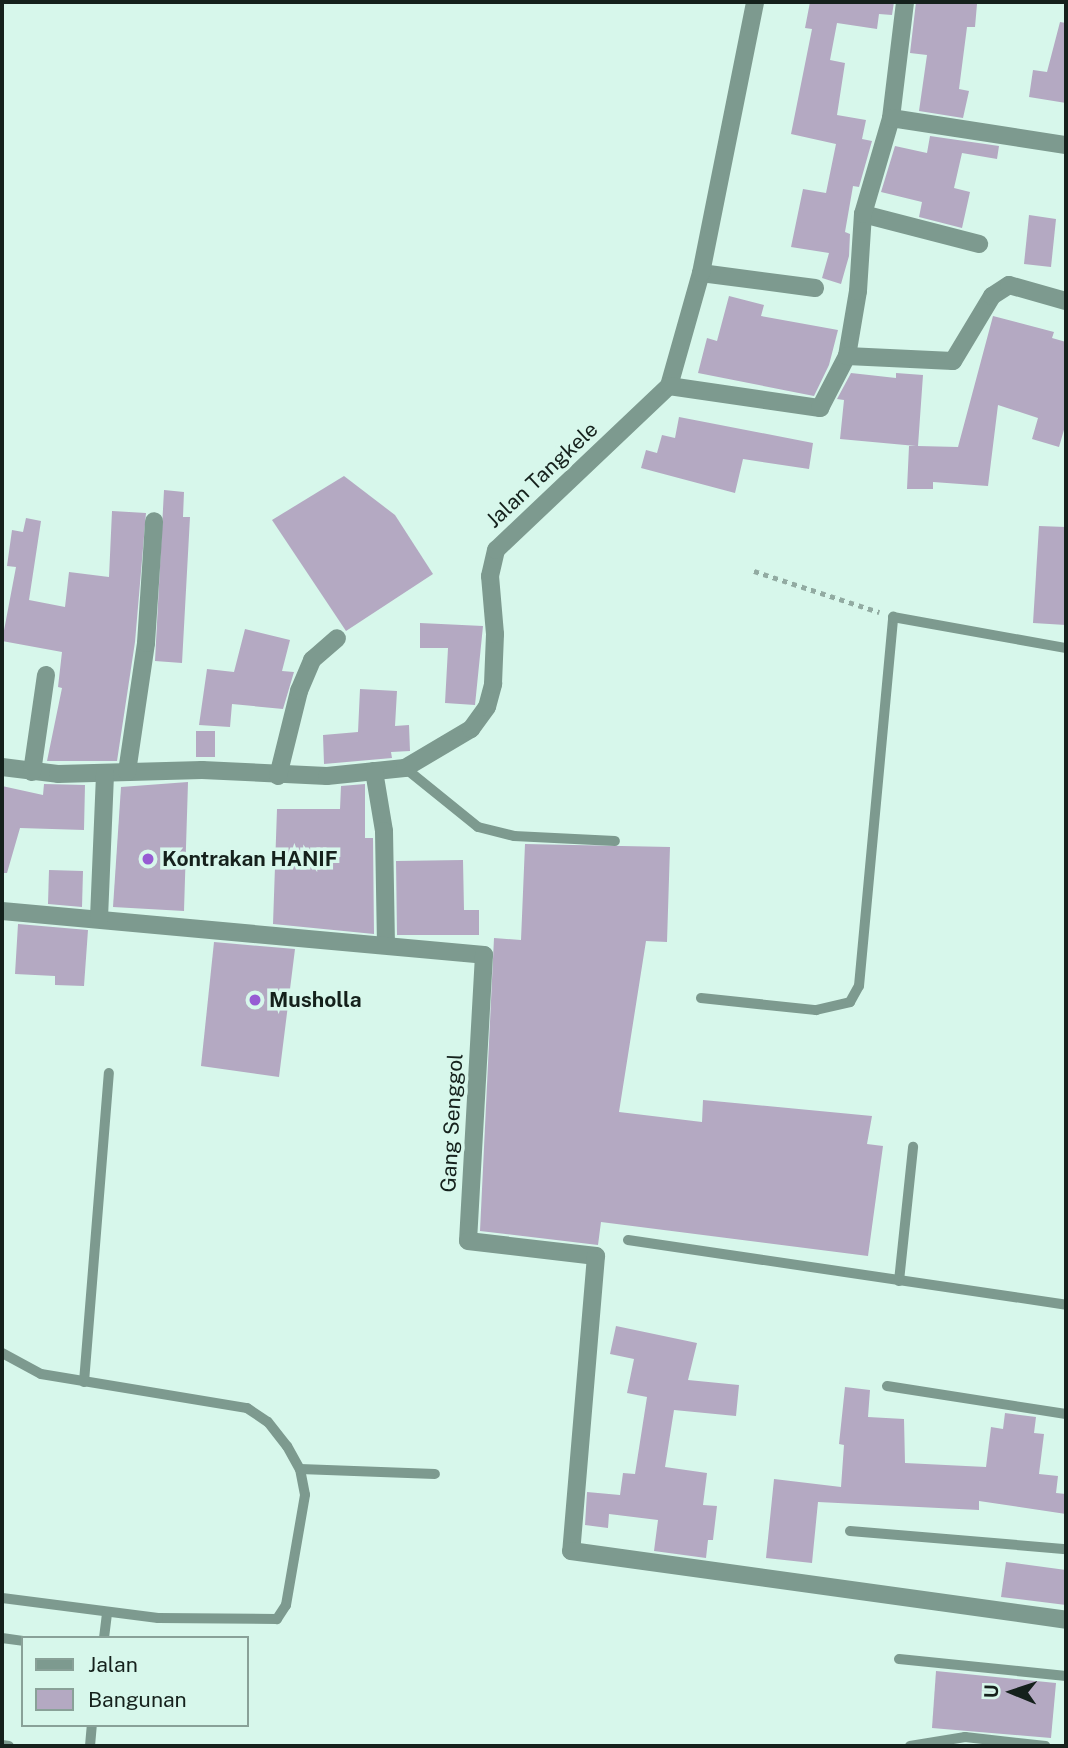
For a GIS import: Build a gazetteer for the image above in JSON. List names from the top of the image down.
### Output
{
  "streets": {
    "street": ["Jalan Tangkele", "Gang Senggol"]
  },
  "places": ["Kontrakan HANIF", "Musholla"],
  "legend": ["Jalan", "Bangunan"],
  "north": "left"
}
